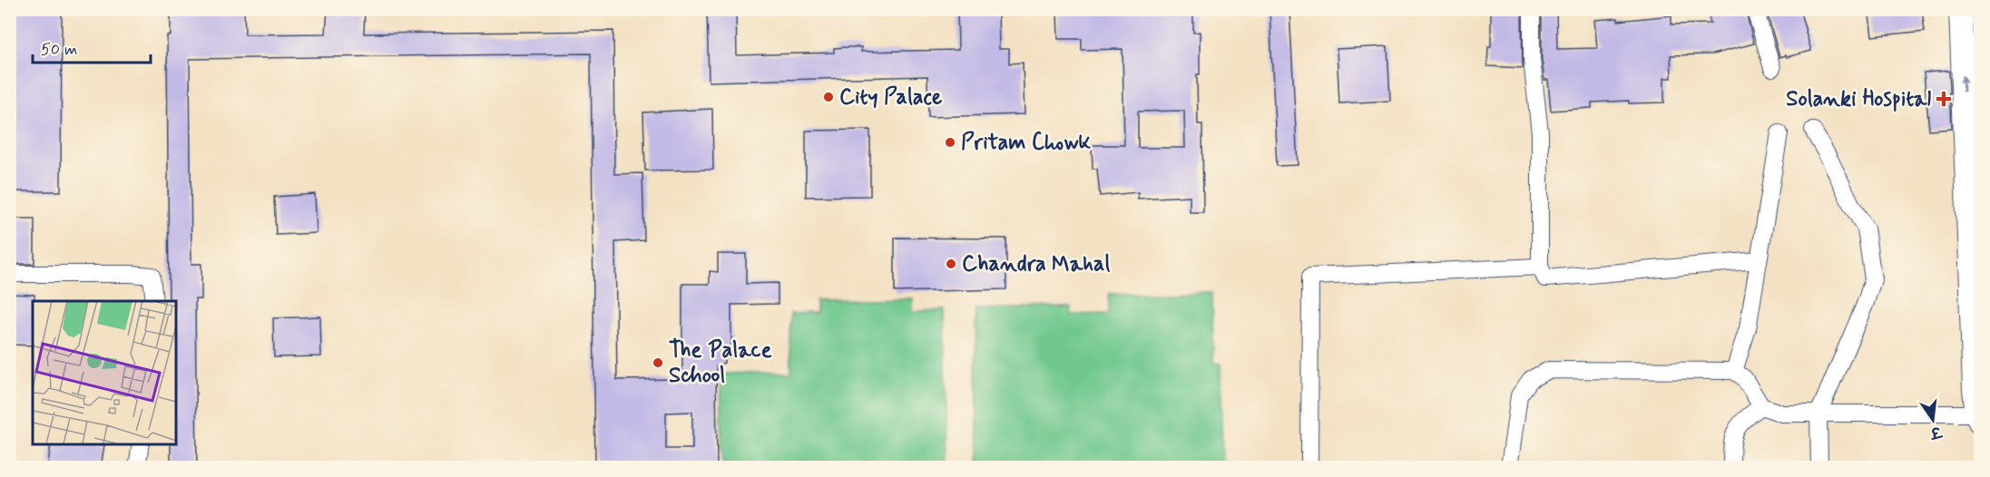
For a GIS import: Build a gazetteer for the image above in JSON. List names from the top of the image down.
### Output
{
  "places": {
    "other": [
      "City Palace",
      "Pritam Chowk",
      "Chandra Mahal",
      "The Palace School"
    ],
    "health": ["Solanki Hospital"]
  },
  "scale_bar": "50 m",
  "north": "bottom"
}
